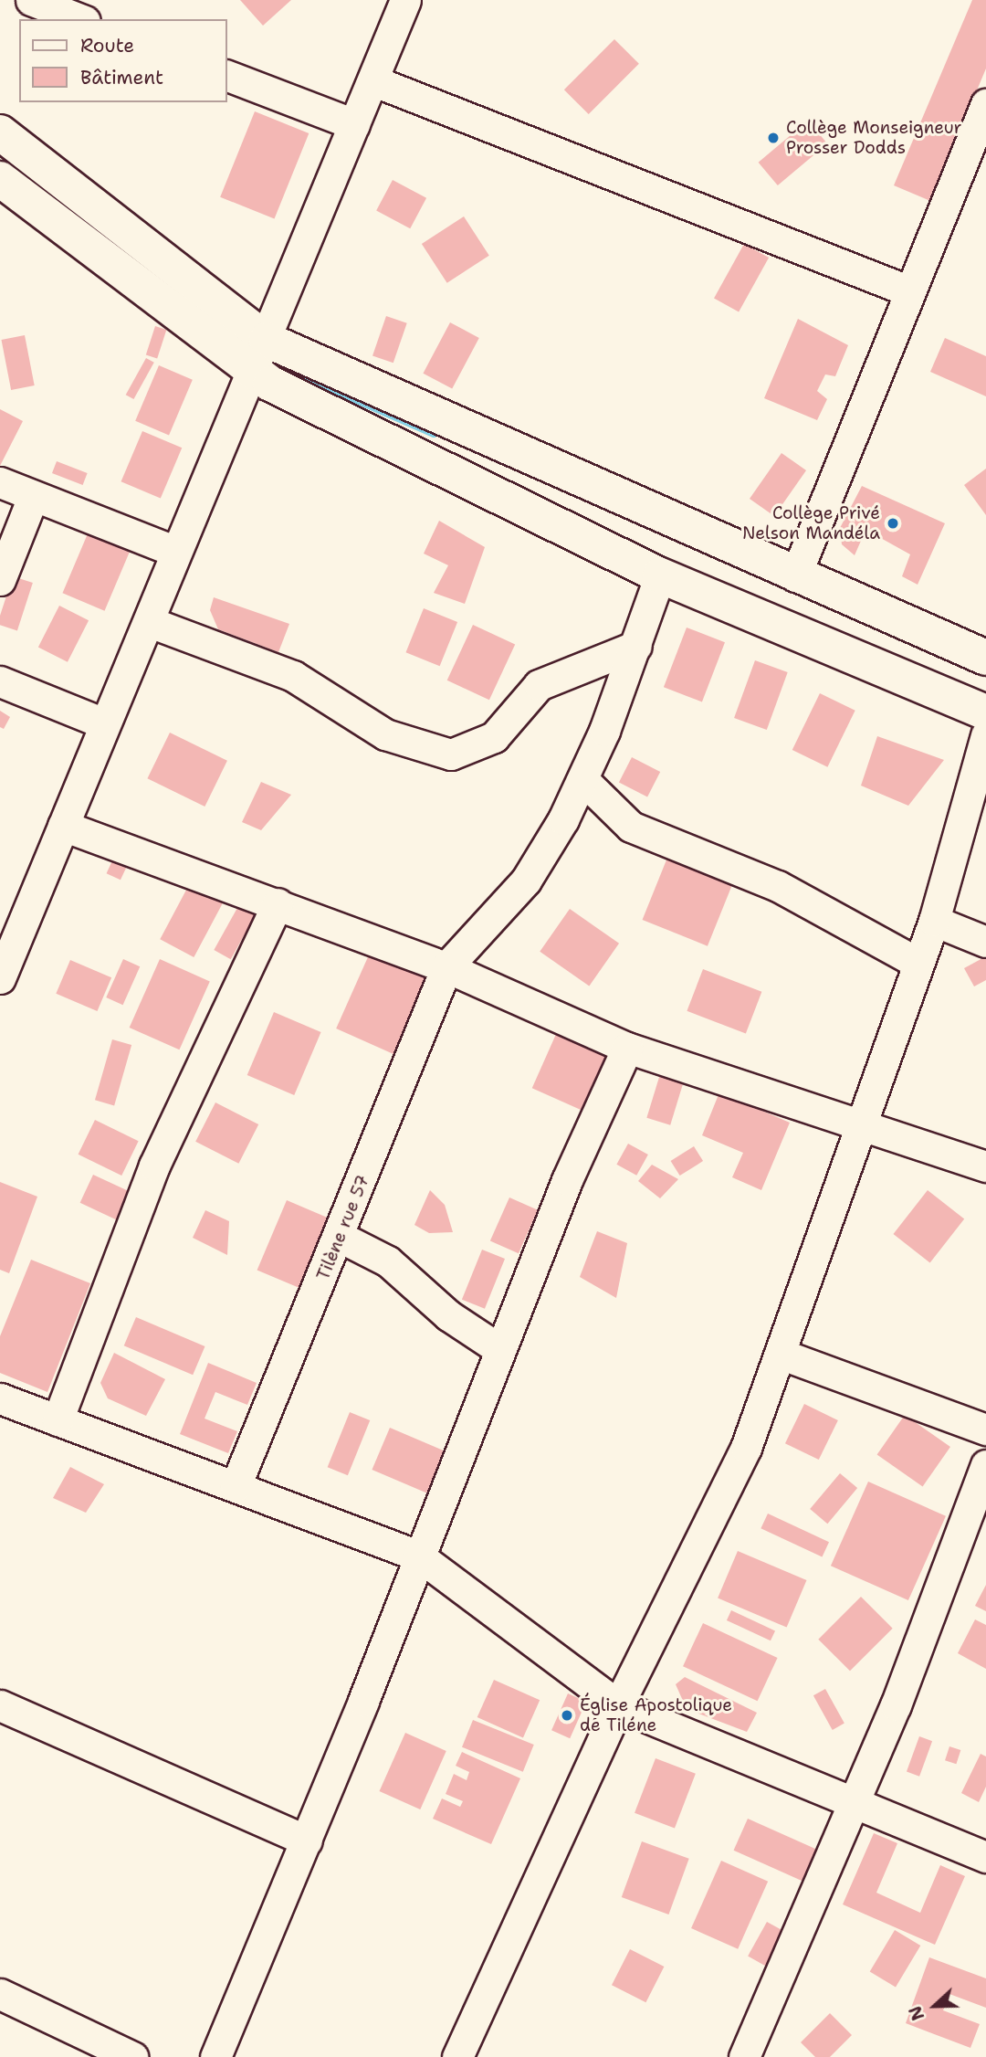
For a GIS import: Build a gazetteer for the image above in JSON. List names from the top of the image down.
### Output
{
  "streets": {
    "street": ["Tilène rue 57"]
  },
  "places": ["Collège Monseigneur Prosser Dodds", "Collège Privé Nelson Mandéla", "Église Apostolique de Tiléne"],
  "legend": ["Route", "Bâtiment"],
  "north": "left"
}
